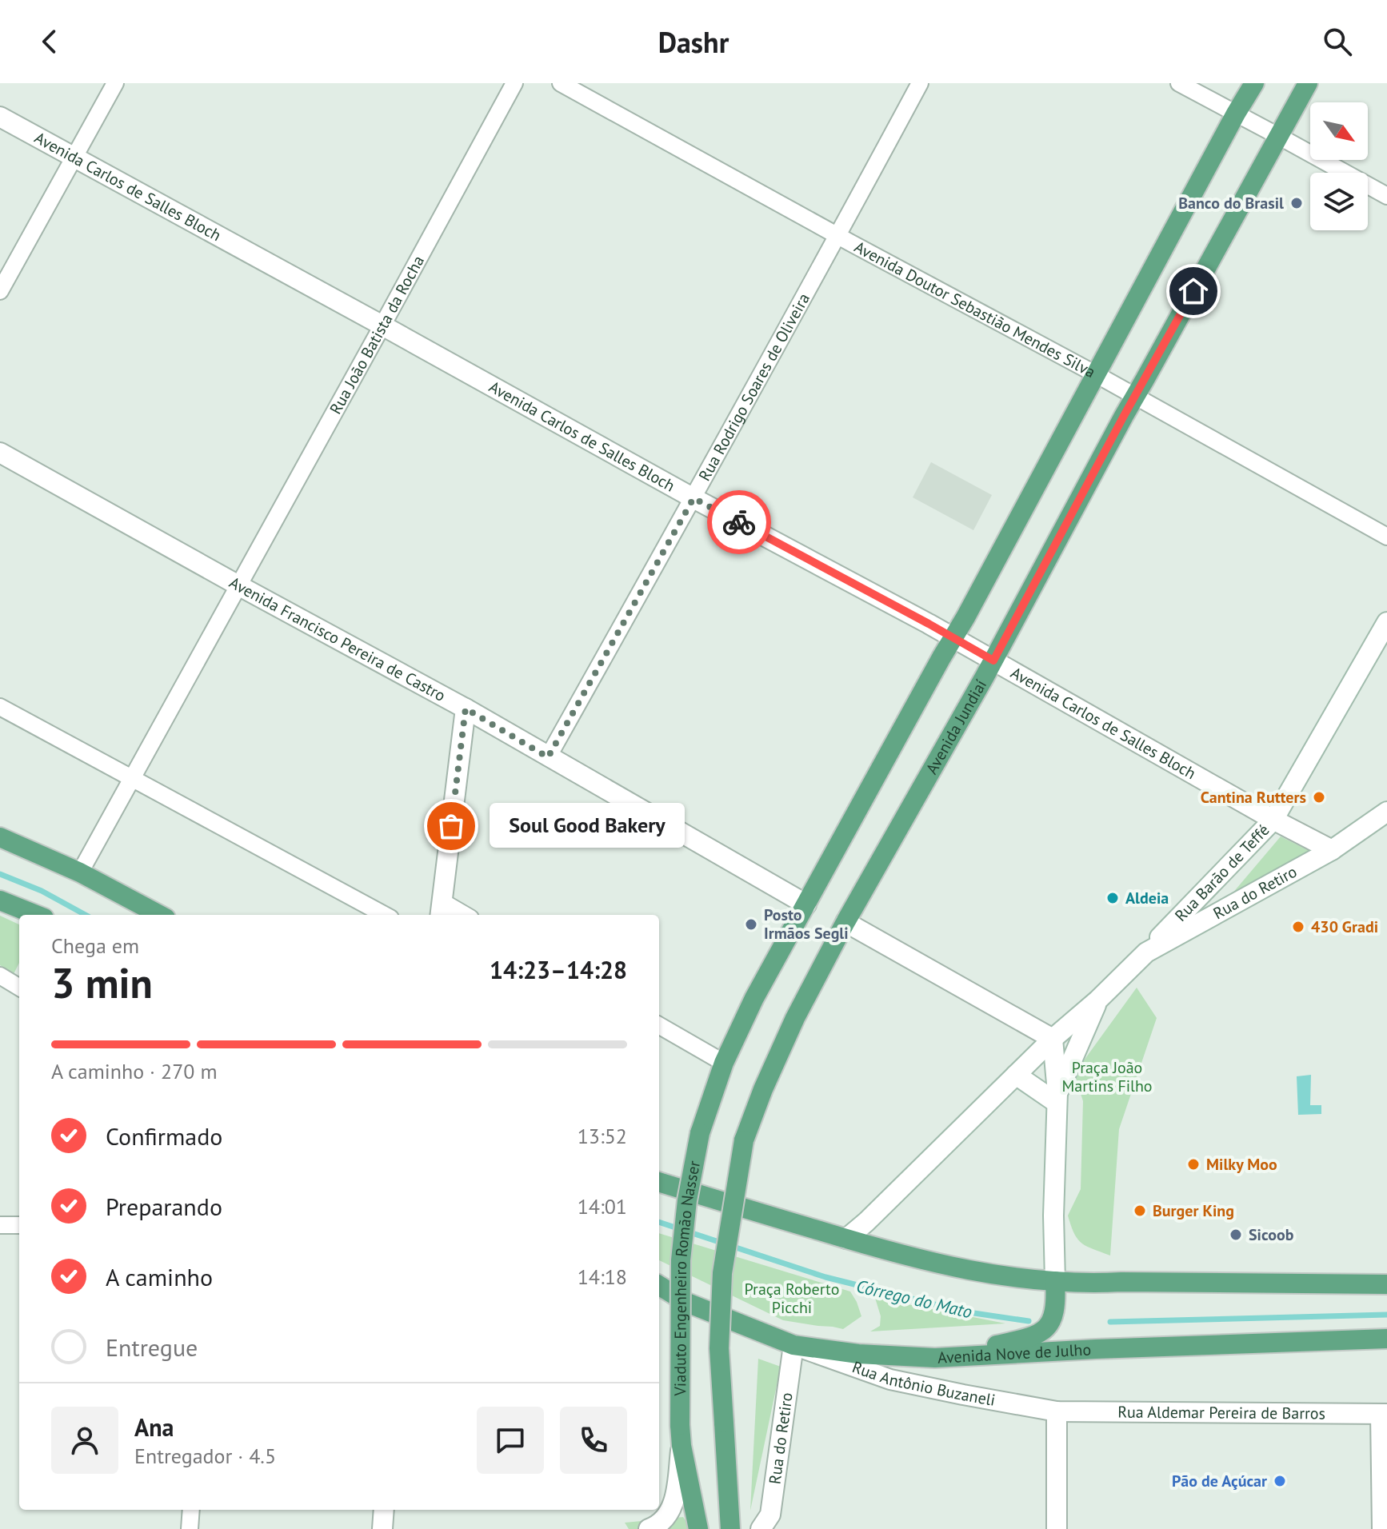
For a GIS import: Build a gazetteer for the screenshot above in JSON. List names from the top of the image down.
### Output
{
  "streets": {
    "main road": ["Avenida Jundiaí", "Viaduto Engenheiro Romão Nasser", "Avenida Nove de Julho"],
    "street": [
      "Avenida Carlos de Salles Bloch",
      "Avenida Doutor Sebastião Mendes Silva",
      "Rua João Batista da Rocha",
      "Rua Rodrigo Soares de Oliveira",
      "Avenida Francisco Pereira de Castro",
      "Rua Barão de Teffé",
      "Rua do Retiro",
      "Rua Antônio Buzaneli",
      "Rua Aldemar Pereira de Barros"
    ]
  },
  "crossings": [
    ["Avenida Carlos de Salles Bloch", "Rua João Batista da Rocha"],
    ["Avenida Carlos de Salles Bloch", "Rua Rodrigo Soares de Oliveira"],
    ["Avenida Carlos de Salles Bloch", "Avenida Jundiaí"],
    ["Avenida Carlos de Salles Bloch", "Rua Barão de Teffé"],
    ["Avenida Carlos de Salles Bloch", "Rua do Retiro"],
    ["Avenida Doutor Sebastião Mendes Silva", "Rua Rodrigo Soares de Oliveira"],
    ["Avenida Doutor Sebastião Mendes Silva", "Avenida Jundiaí"],
    ["Rua João Batista da Rocha", "Avenida Francisco Pereira de Castro"],
    ["Rua Rodrigo Soares de Oliveira", "Avenida Francisco Pereira de Castro"],
    ["Rua Barão de Teffé", "Rua do Retiro"],
    ["Rua do Retiro", "Avenida Nove de Julho"],
    ["Rua do Retiro", "Rua Antônio Buzaneli"],
    ["Avenida Nove de Julho", "Rua Antônio Buzaneli"],
    ["Rua Antônio Buzaneli", "Rua Aldemar Pereira de Barros"]
  ],
  "water": ["Córrego do Mato"],
  "parks": ["Praça João Martins Filho", "Praça Roberto Picchi"],
  "places": [
    "Banco do Brasil",
    "Cantina Rutters",
    "Soul Good Bakery",
    "Aldeia",
    "Posto Irmãos Segli",
    "430 Gradi",
    "Milky Moo",
    "Burger King",
    "Sicoob",
    "Pão de Açúcar"
  ],
  "north": "bottom right",
  "page": {
    "header": "Dashr",
    "bubble": "Soul Good Bakery",
    "heading": ["3 min", "Chega em", "14:23–14:28"],
    "panel": ["Ana", "Entregador · 4.5"],
    "bar": "A caminho · 270 m",
    "list": [
      ["Confirmado", "13:52"],
      ["Preparando", "14:01"],
      ["A caminho", "14:18"],
      "Entregue"
    ]
  }
}
